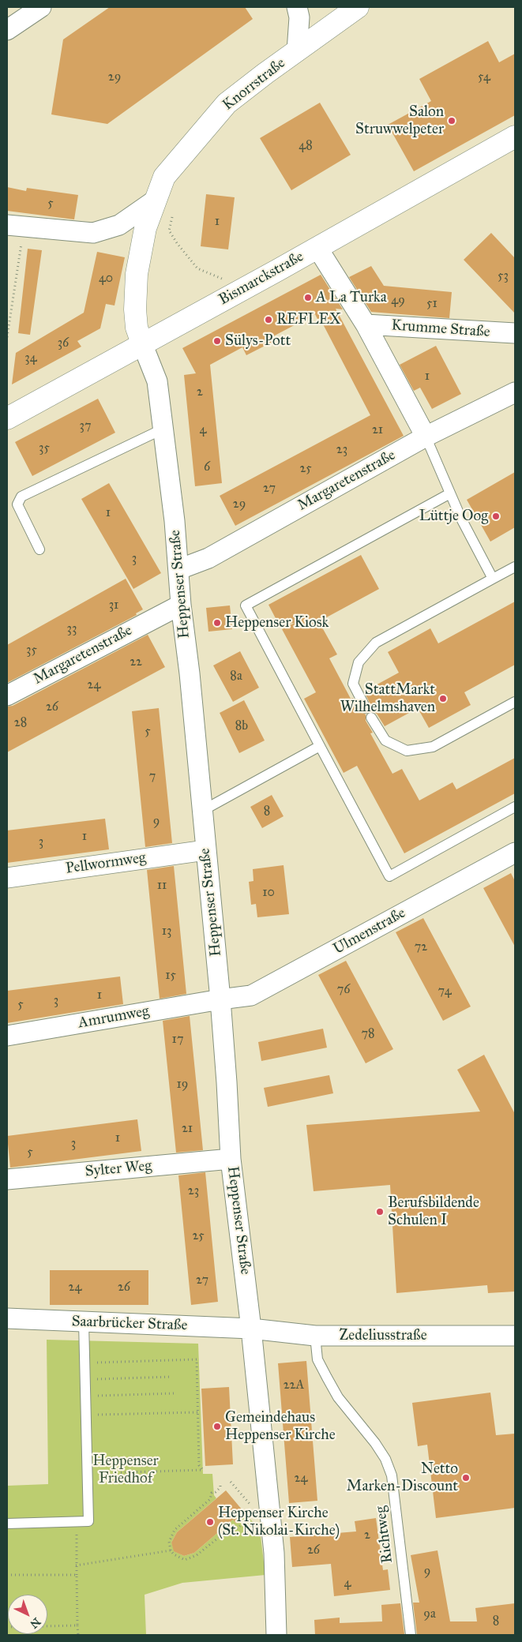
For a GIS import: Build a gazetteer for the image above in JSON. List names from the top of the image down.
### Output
{
  "streets": {
    "main road": ["Knorrstraße", "Bismarckstraße", "Heppenser Straße"],
    "street": [
      "Krumme Straße",
      "Margaretenstraße",
      "Pellwormweg",
      "Ulmenstraße",
      "Amrumweg",
      "Sylter Weg",
      "Saarbrücker Straße",
      "Zedeliusstraße"
    ],
    "lane": ["Richtweg"]
  },
  "crossings": [
    ["Knorrstraße", "Heppenser Straße"],
    ["Bismarckstraße", "Krumme Straße"],
    ["Bismarckstraße", "Heppenser Straße"],
    ["Krumme Straße", "Margaretenstraße"],
    ["Margaretenstraße", "Heppenser Straße"],
    ["Heppenser Straße", "Pellwormweg"],
    ["Heppenser Straße", "Ulmenstraße"],
    ["Heppenser Straße", "Amrumweg"],
    ["Heppenser Straße", "Sylter Weg"],
    ["Heppenser Straße", "Saarbrücker Straße"],
    ["Heppenser Straße", "Zedeliusstraße"],
    ["Ulmenstraße", "Amrumweg"],
    ["Saarbrücker Straße", "Zedeliusstraße"],
    ["Zedeliusstraße", "Richtweg"]
  ],
  "parks": ["Heppenser Friedhof"],
  "places": [
    "Salon Struwwelpeter",
    "A La Turka",
    "REFLEX",
    "Sülys-Pott",
    "Lüttje Oog",
    "Heppenser Kiosk",
    "StattMarkt Wilhelmshaven",
    "Berufsbildende Schulen I",
    "Gemeindehaus Heppenser Kirche",
    "Netto Marken-Discount",
    "Heppenser Kirche (St. Nikolai-Kirche)"
  ],
  "house_numbers": [
    "29",
    "54",
    "48",
    "5",
    "1",
    "53",
    "40",
    "49",
    "51",
    "36",
    "34",
    "1",
    "2",
    "37",
    "4",
    "21",
    "35",
    "23",
    "6",
    "25",
    "27",
    "29",
    "1",
    "3",
    "31",
    "33",
    "35",
    "22",
    "8a",
    "24",
    "26",
    "28",
    "8b",
    "5",
    "7",
    "8",
    "9",
    "1",
    "3",
    "11",
    "10",
    "13",
    "72",
    "15",
    "76",
    "74",
    "1",
    "3",
    "5",
    "78",
    "17",
    "19",
    "21",
    "1",
    "3",
    "5",
    "23",
    "25",
    "27",
    "24",
    "26",
    "22A",
    "24",
    "2",
    "26",
    "9",
    "4",
    "9a",
    "8"
  ],
  "north": "bottom right"
}
